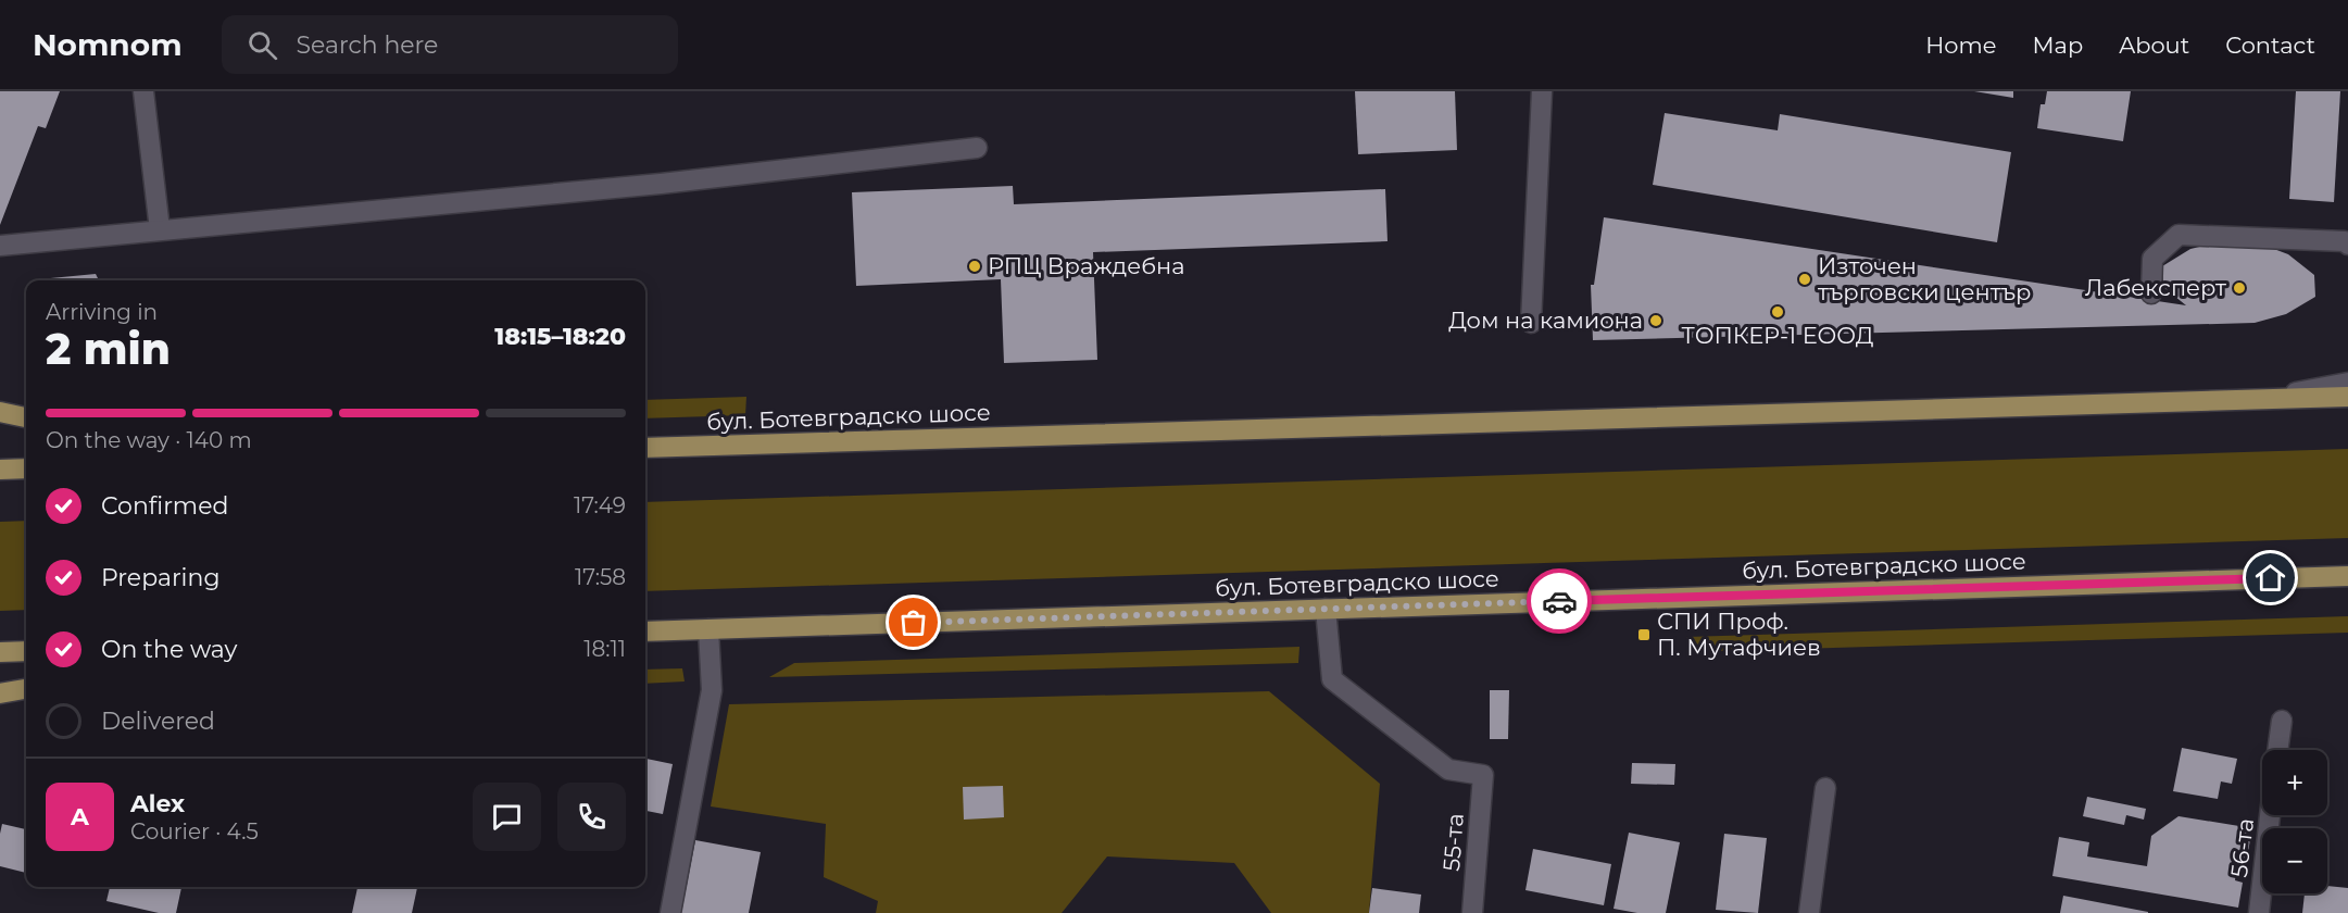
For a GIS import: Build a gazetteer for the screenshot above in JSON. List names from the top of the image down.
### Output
{
  "streets": {
    "main road": ["бул. Ботевградско шосе"],
    "street": ["55-та", "56-та"]
  },
  "crossings": [
    ["бул. Ботевградско шосе", "55-та"]
  ],
  "places": {
    "other": [
      "РПЦ Враждебна",
      "Източен търговски център",
      "Лабексперт",
      "ТОПКЕР-1 ЕООД",
      "Дом на камиона"
    ],
    "transit": ["СПИ Проф. П. Мутафчиев"]
  },
  "page": {
    "header": "Nomnom",
    "search": "Search here",
    "nav": [
      "Home",
      "Map",
      "About",
      "Contact"
    ],
    "heading": ["2 min", "Arriving in", "18:15–18:20"],
    "panel": ["Alex", "Courier · 4.5"],
    "bar": "On the way · 140 m",
    "list": [
      ["Confirmed", "17:49"],
      ["Preparing", "17:58"],
      ["On the way", "18:11"],
      "Delivered"
    ],
    "map_buttons": ["+", "−"],
    "round": "A"
  }
}
